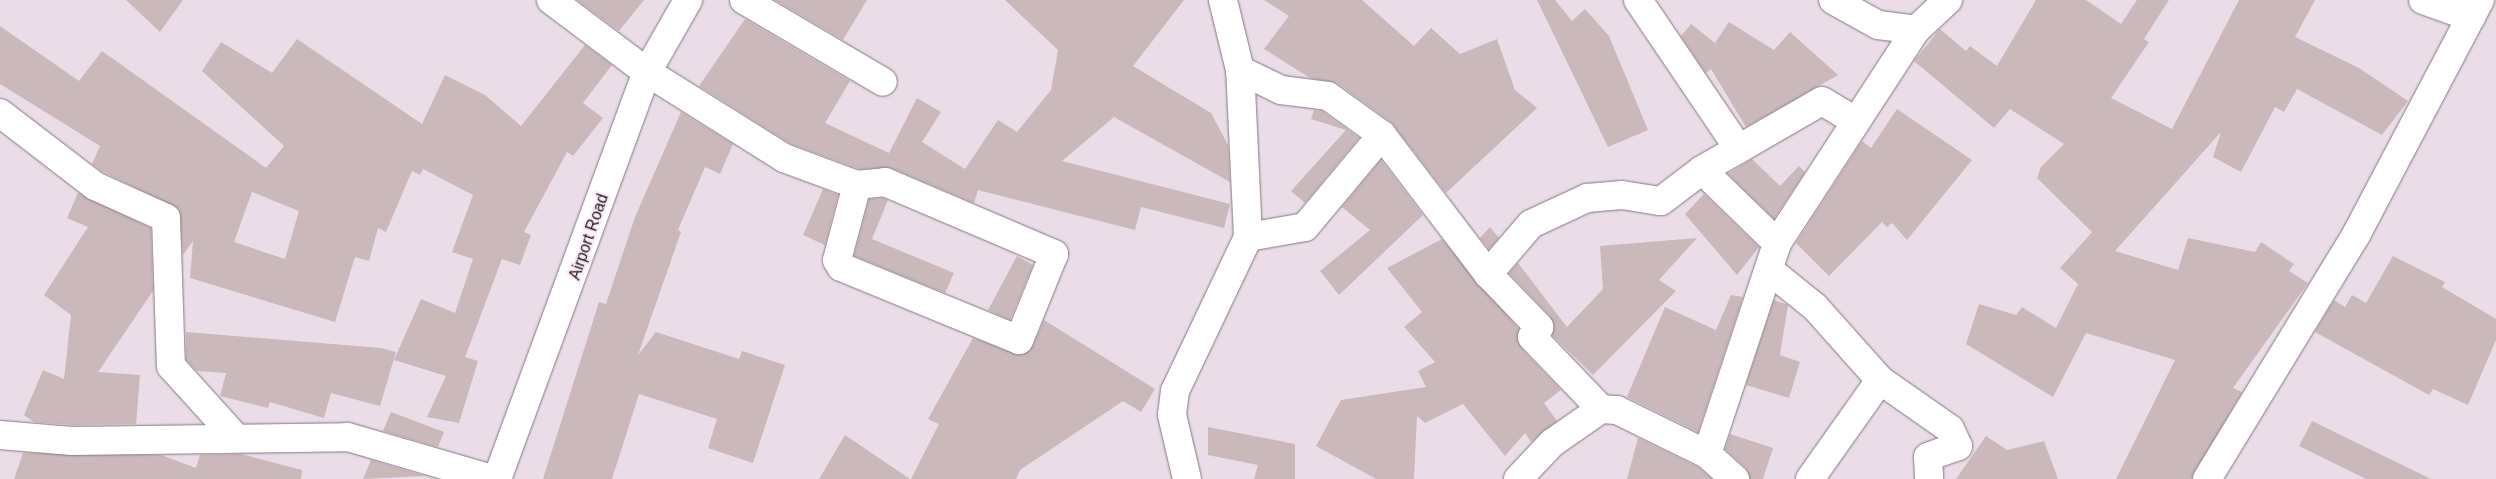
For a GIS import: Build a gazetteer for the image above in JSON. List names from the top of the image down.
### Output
{
  "streets": {
    "street": ["Airport Road"]
  }
}
